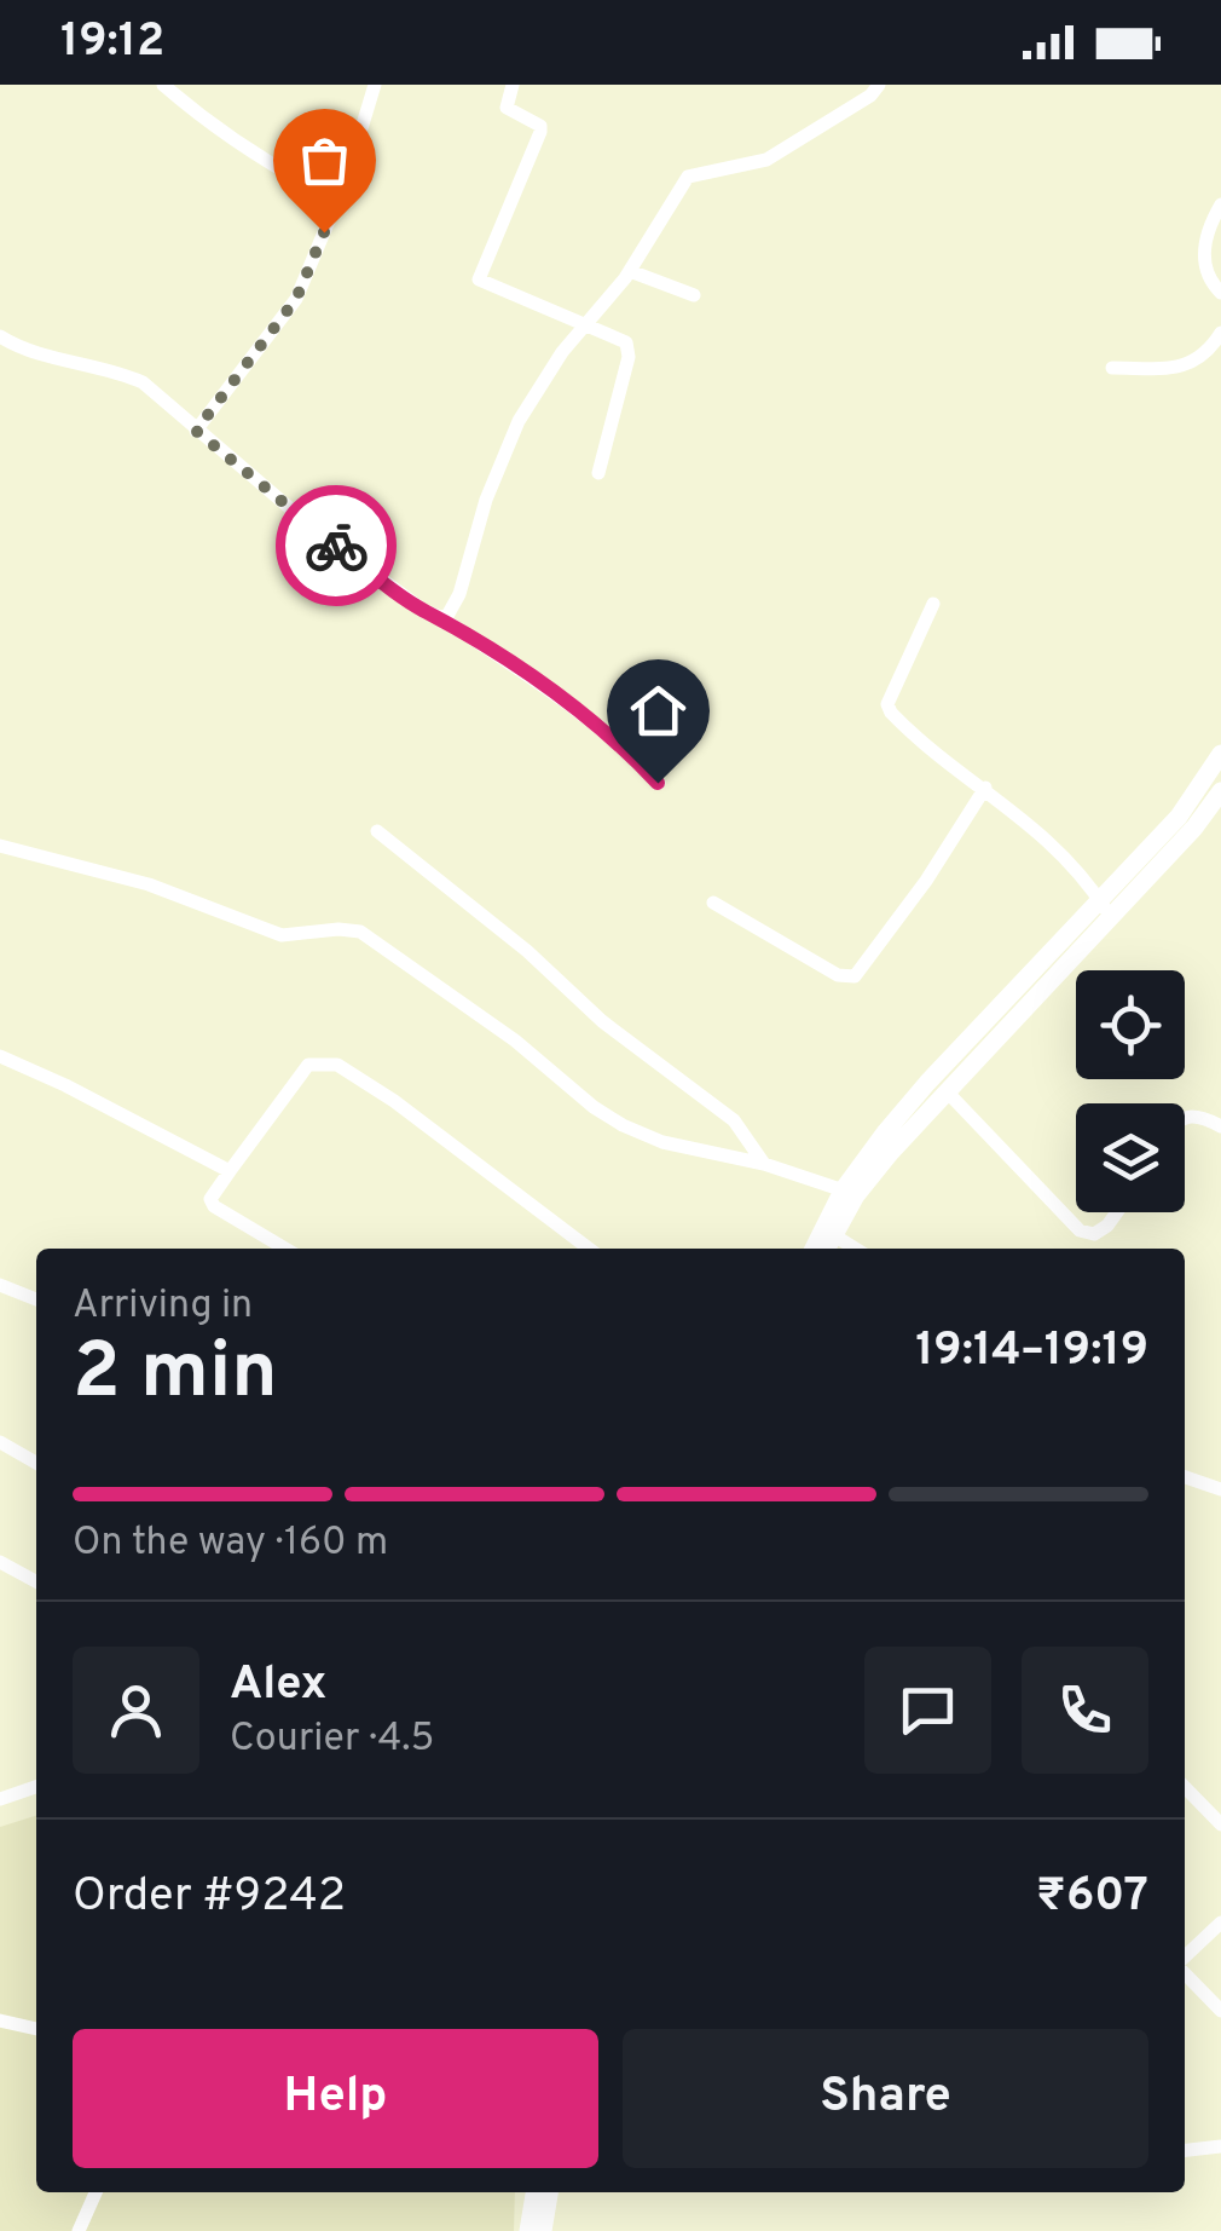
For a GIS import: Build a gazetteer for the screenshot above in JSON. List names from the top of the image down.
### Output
{
  "page": {
    "status": "19:12",
    "heading": ["2 min", "Arriving in", "19:14–19:19"],
    "panel": [
      "Alex",
      "Courier · 4.5",
      "Order #9242",
      "₹607"
    ],
    "bar": "On the way · 160 m",
    "buttons": ["Help", "Share"]
  }
}
